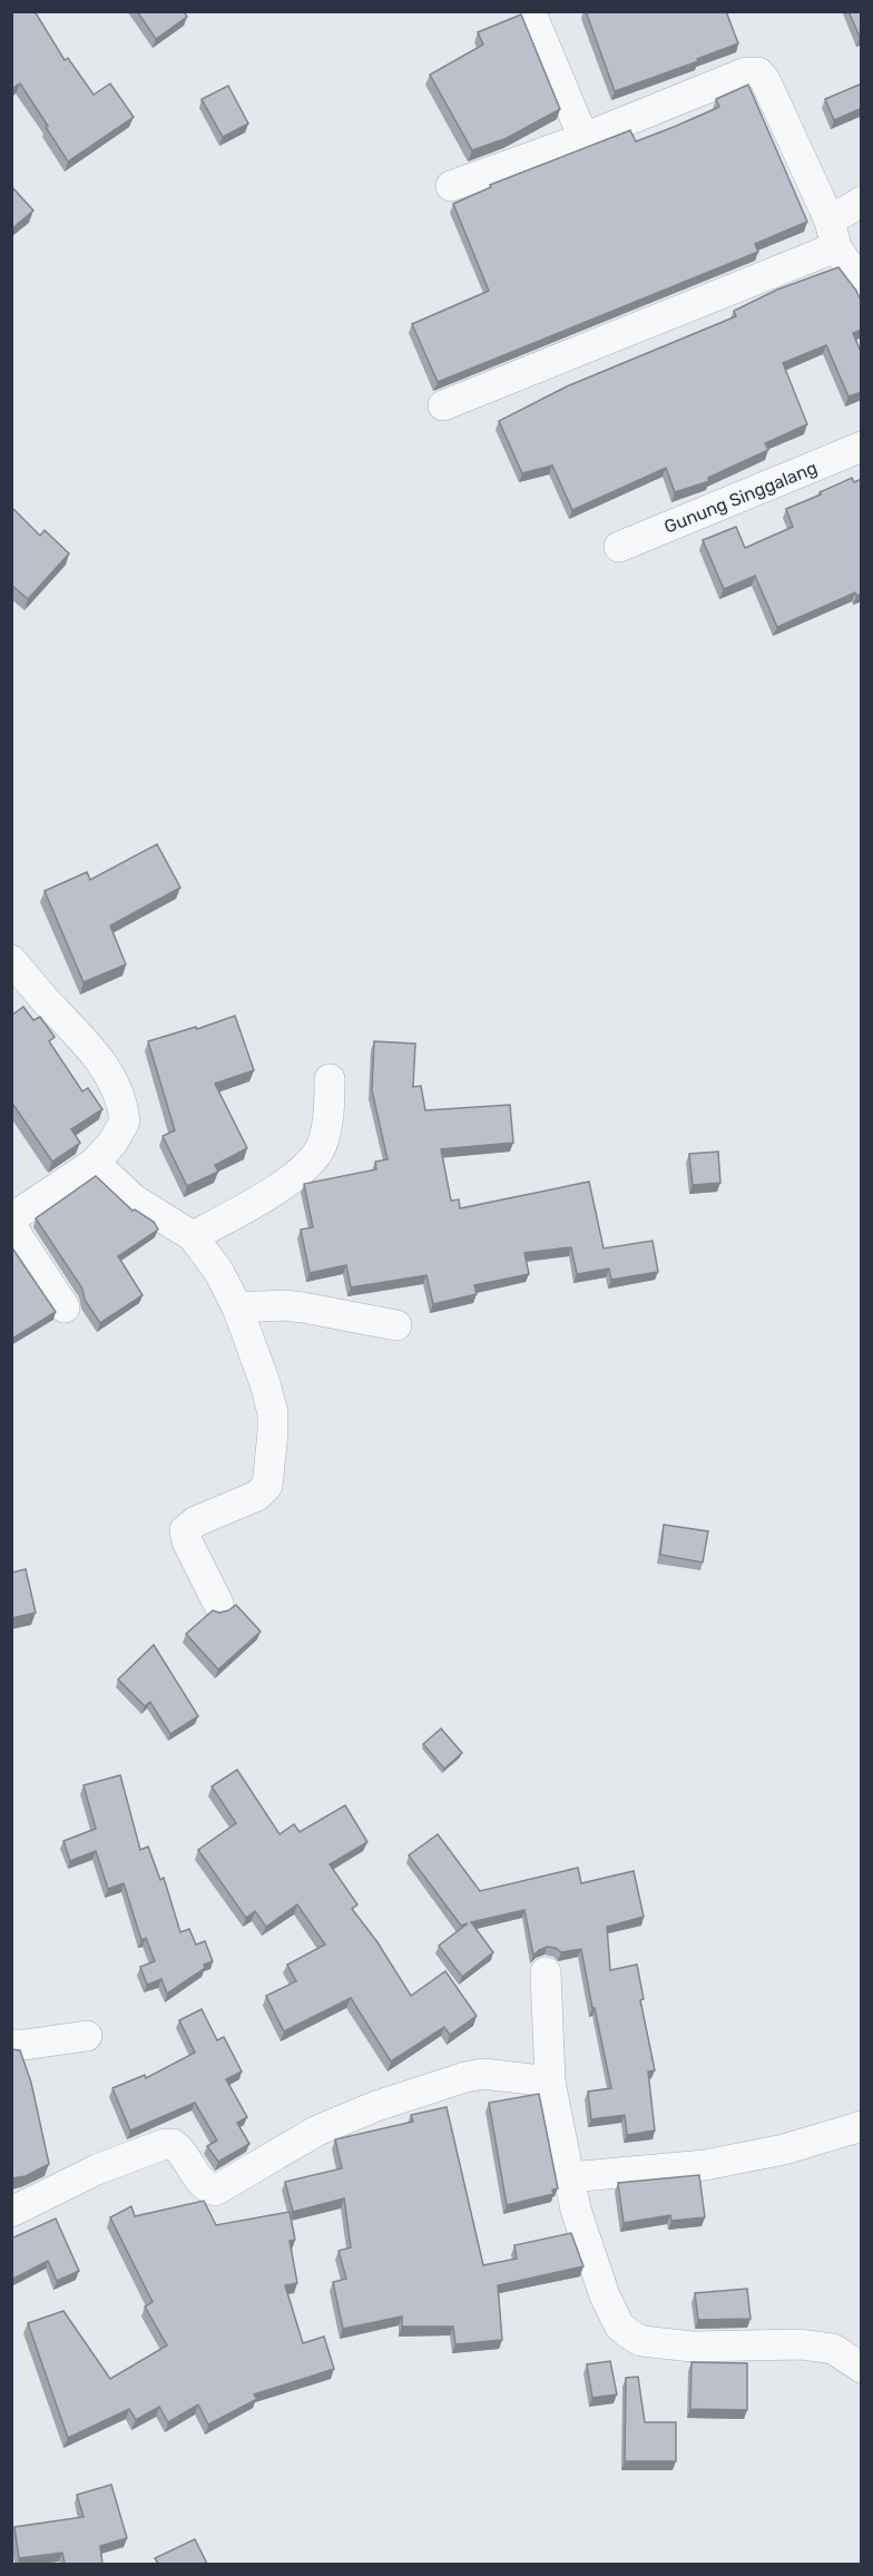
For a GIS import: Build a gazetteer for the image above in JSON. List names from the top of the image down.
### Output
{
  "streets": {
    "street": ["Gunung Singgalang"]
  }
}
